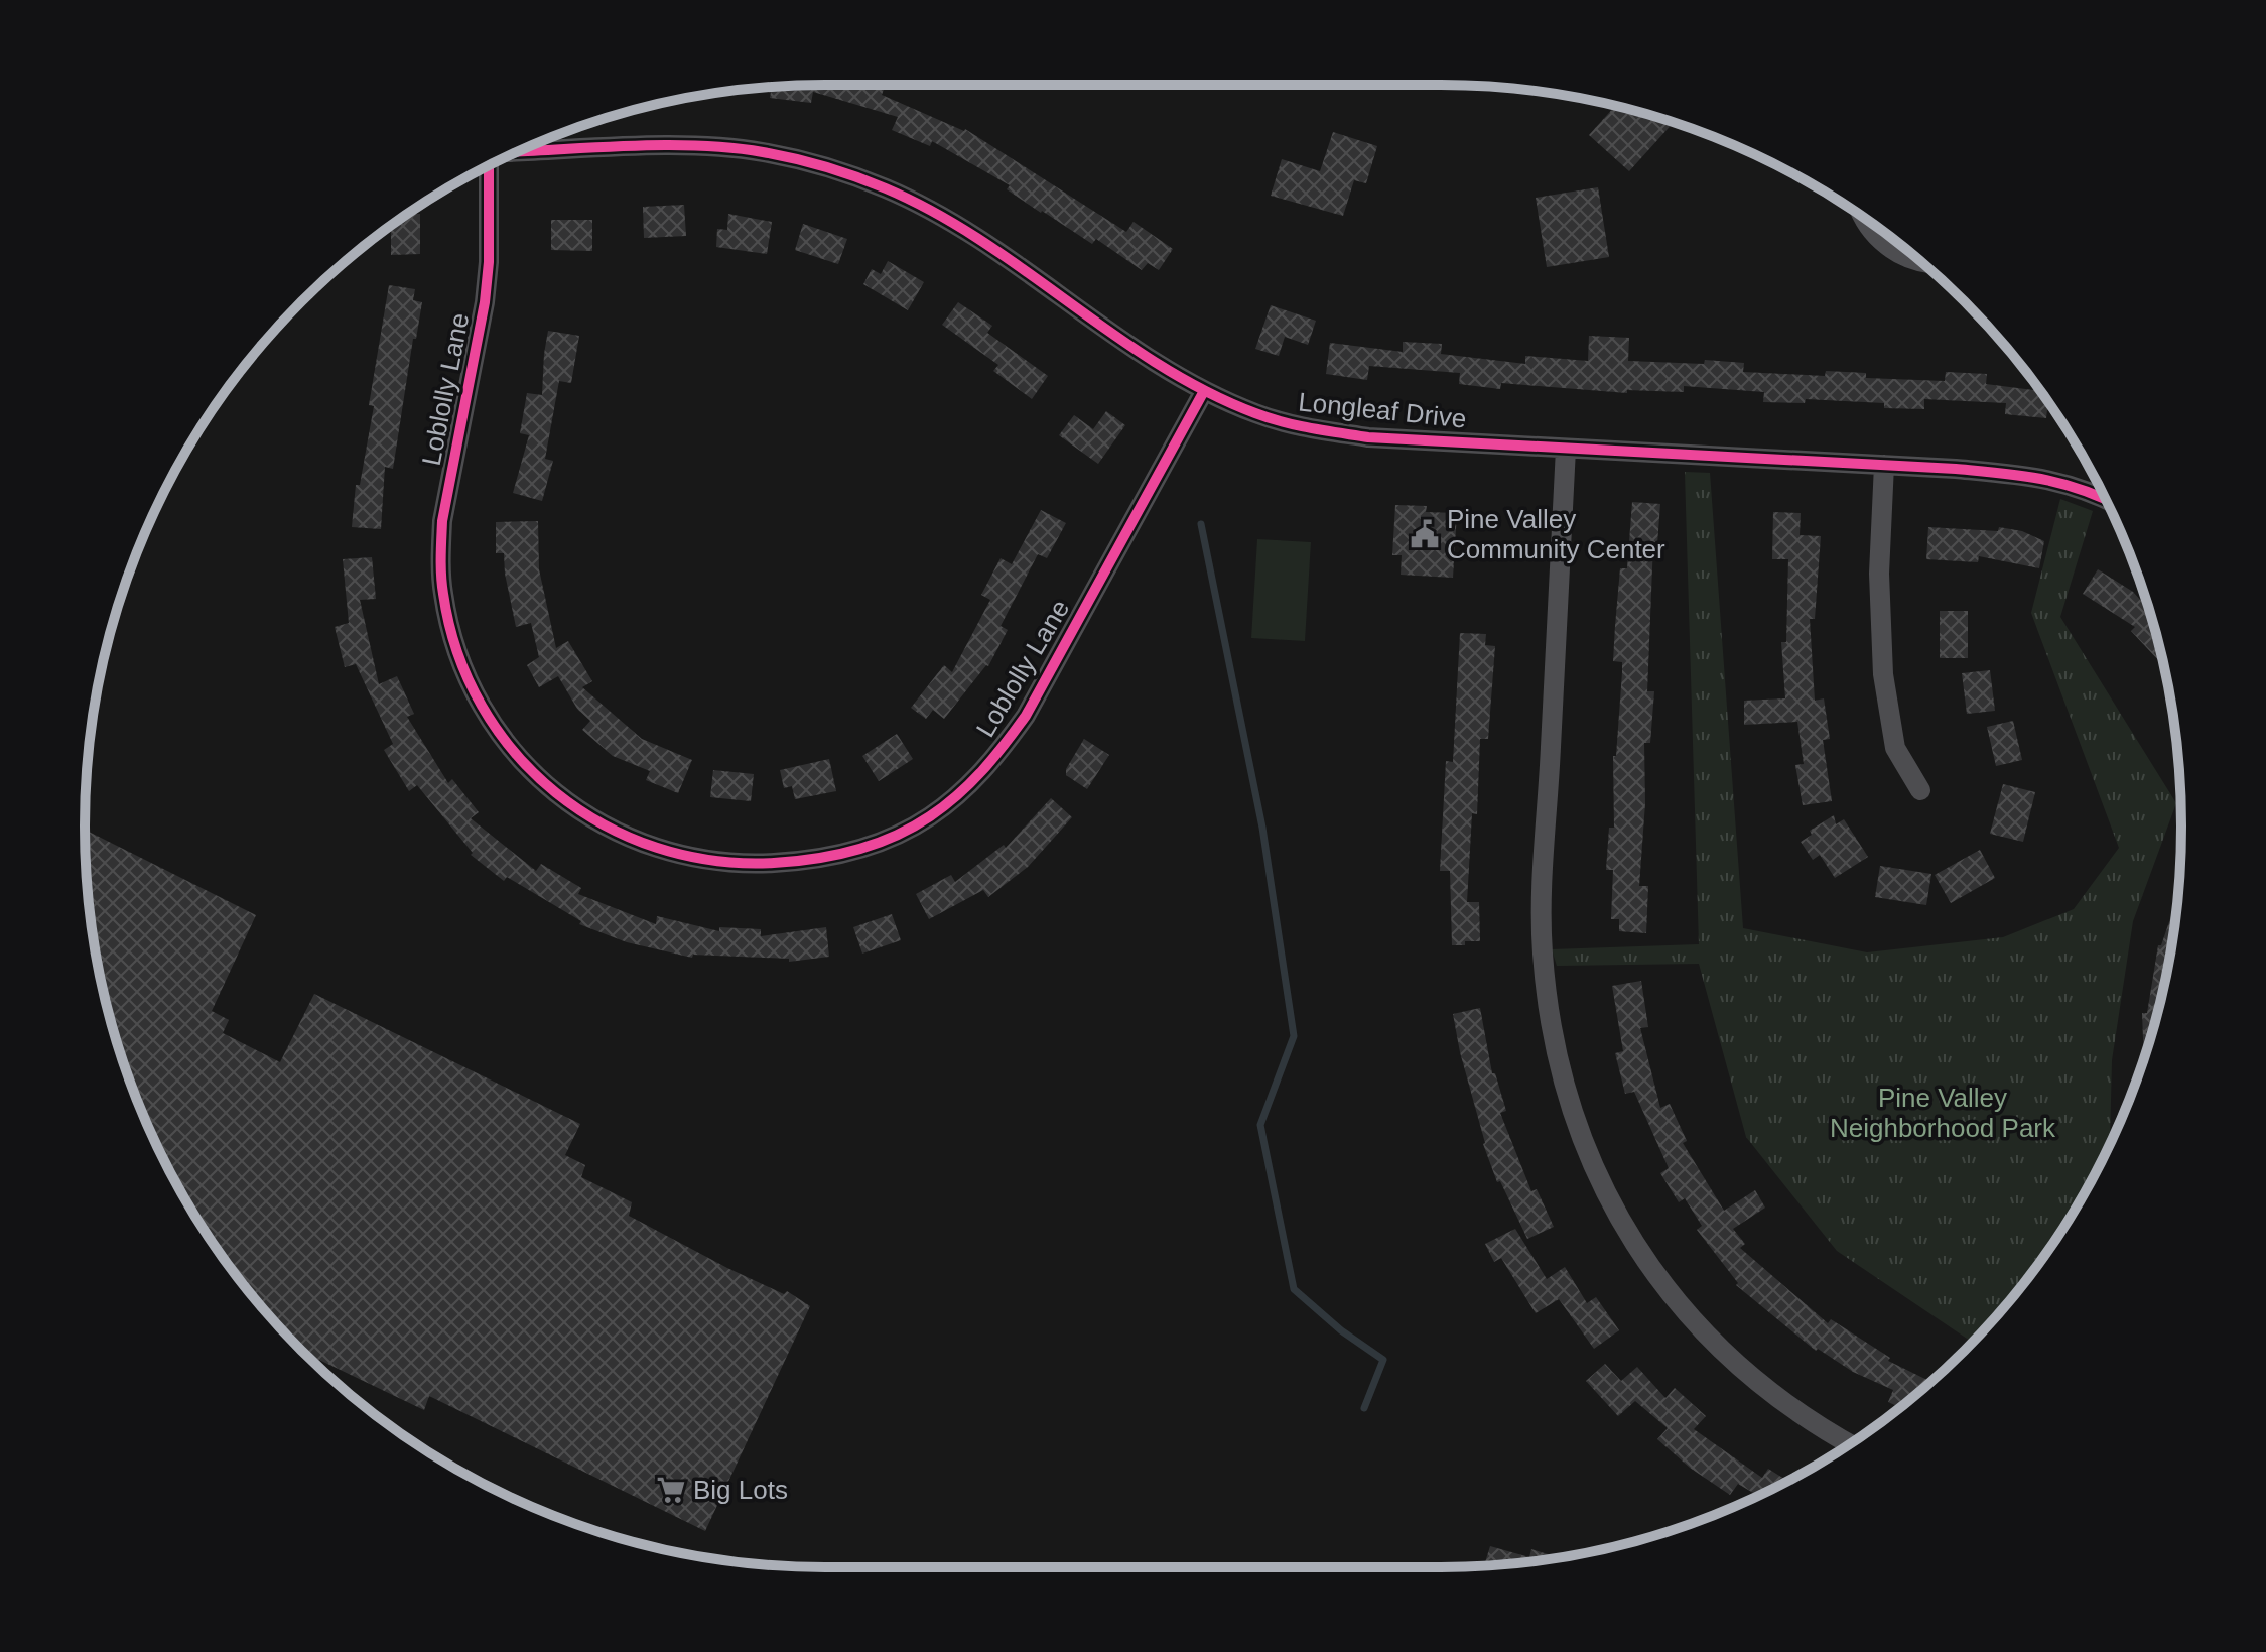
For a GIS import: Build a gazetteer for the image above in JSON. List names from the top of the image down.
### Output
{
  "streets": {
    "street": ["Loblolly Lane", "Longleaf Drive"]
  },
  "crossings": [
    ["Loblolly Lane", "Longleaf Drive"]
  ],
  "parks": ["Pine Valley Neighborhood Park"],
  "places": {
    "public building": ["Pine Valley Community Center"],
    "supermarket": ["Big Lots"]
  }
}
